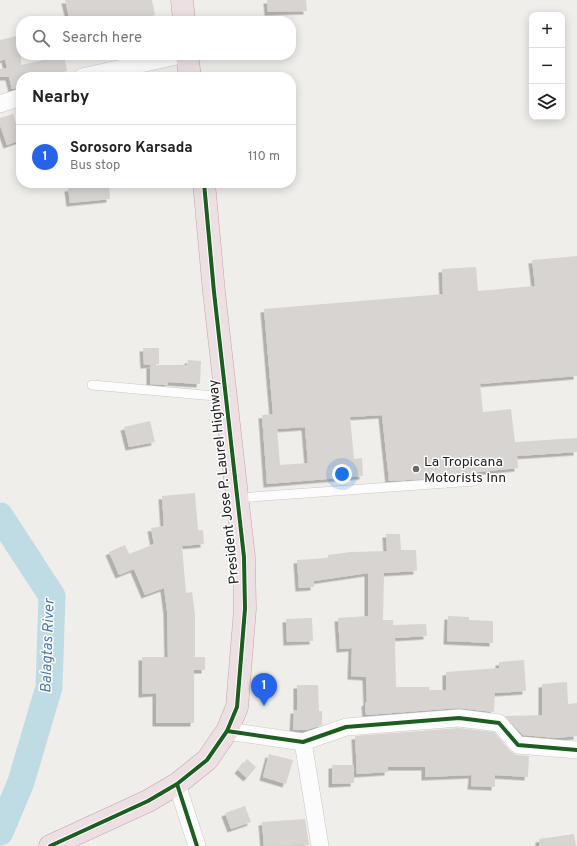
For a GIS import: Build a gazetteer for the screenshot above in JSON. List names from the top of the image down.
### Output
{
  "streets": {
    "highway": ["President Jose P. Laurel Highway"]
  },
  "water": ["Balagtas River"],
  "places": ["La Tropicana Motorists Inn"],
  "page": {
    "map_buttons": ["+", "−"],
    "search": "Search here",
    "heading": "Nearby",
    "list": [
      {
        "mark": "1",
        "name": "Sorosoro Karsada",
        "note": "Bus stop",
        "value": "110 m"
      }
    ],
    "pins": "1"
  }
}
